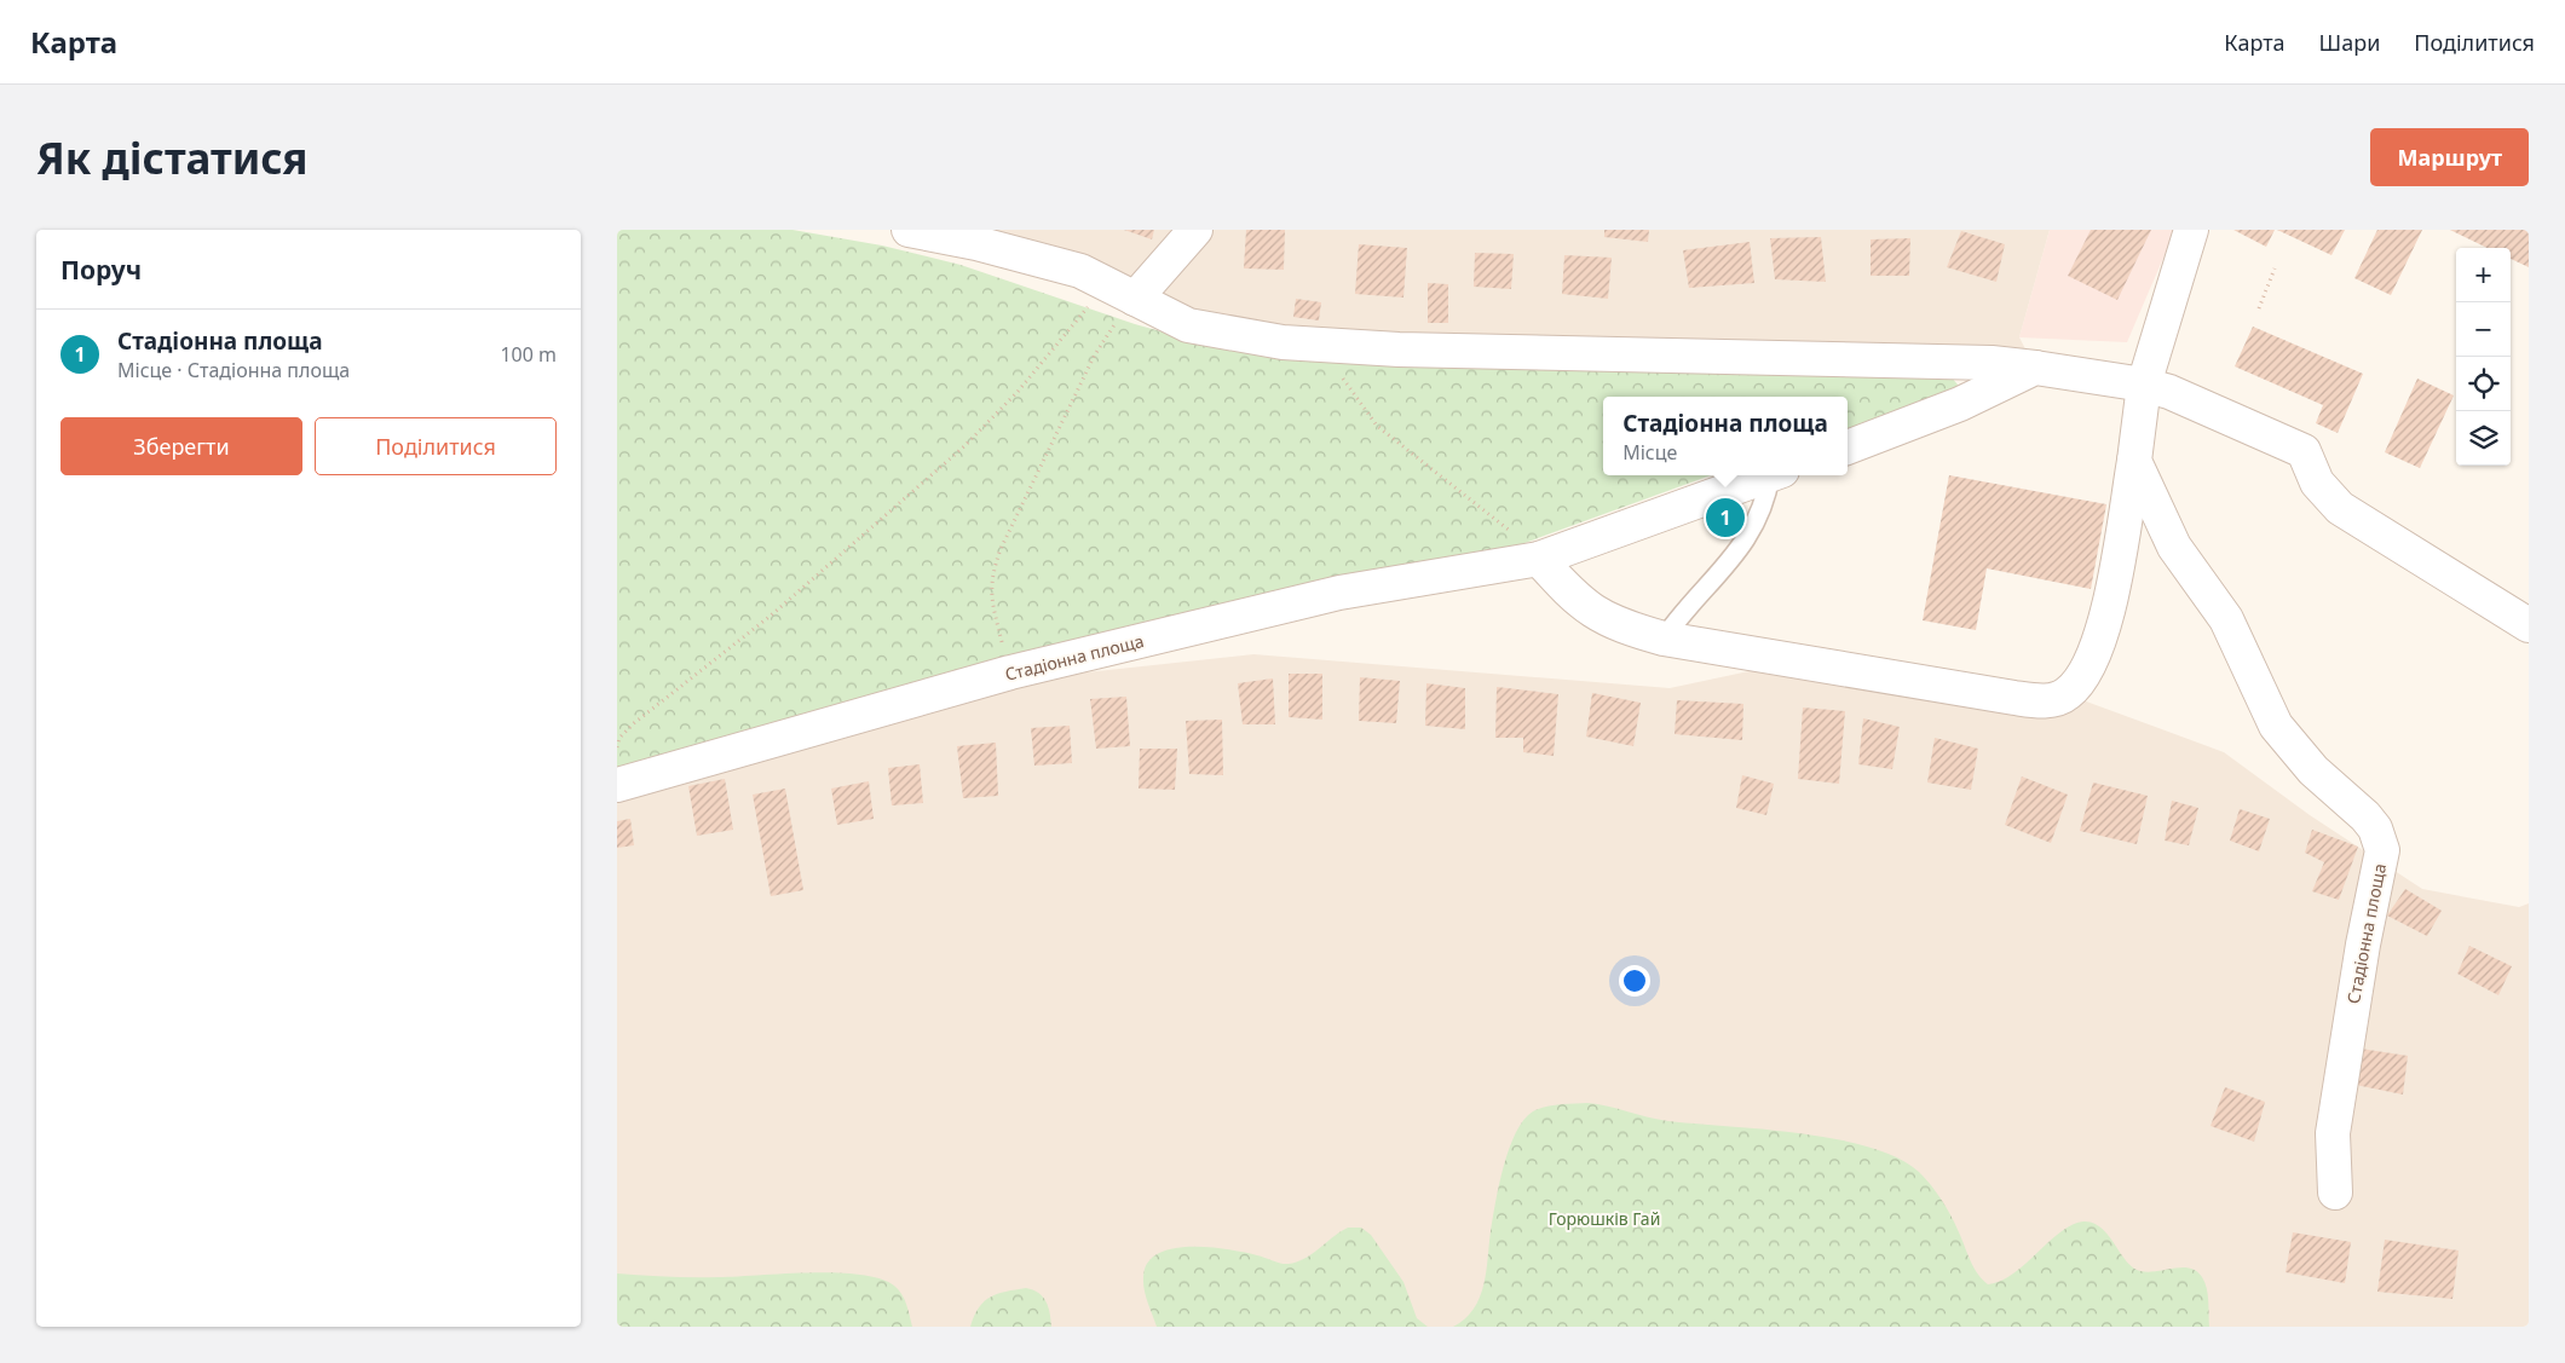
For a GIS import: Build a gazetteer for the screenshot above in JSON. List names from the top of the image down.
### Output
{
  "streets": {
    "street": ["Стадіонна площа"]
  },
  "parks": ["Горюшків Гай"],
  "page": {
    "header": "Карта",
    "nav": ["Карта", "Шари", "Поділитися"],
    "buttons": [
      "Маршрут",
      ["Зберегти", "Поділитися"]
    ],
    "title": "Як дістатися",
    "heading": "Поруч",
    "map_buttons": ["+", "−"],
    "list": [
      {
        "mark": "1",
        "name": "Стадіонна площа",
        "note": "Місце · Стадіонна площа",
        "value": "100 m"
      }
    ],
    "popup": ["Стадіонна площа", "Місце"],
    "pins": "1"
  }
}
